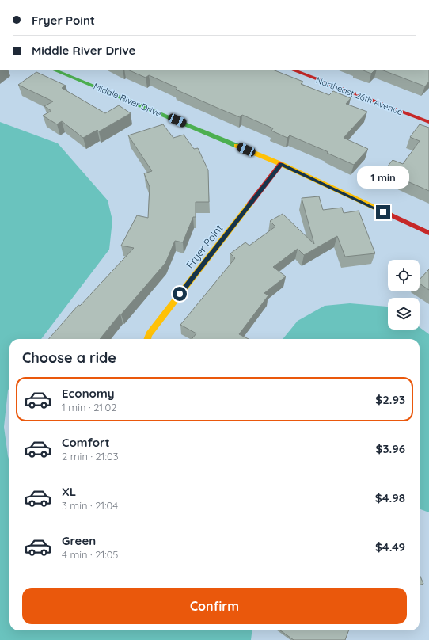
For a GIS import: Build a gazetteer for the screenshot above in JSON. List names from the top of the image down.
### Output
{
  "streets": {
    "street": ["Northeast 26th Avenue", "Middle River Drive", "Fryer Point"]
  },
  "crossings": [
    ["Middle River Drive", "Fryer Point"]
  ],
  "page": {
    "banner": ["Fryer Point", "Middle River Drive"],
    "bubble": "1 min",
    "heading": "Choose a ride",
    "list": [
      {
        "name": "Economy",
        "note": "1 min · 21:02",
        "value": "$2.93"
      },
      {
        "name": "Comfort",
        "note": "2 min · 21:03",
        "value": "$3.96"
      },
      {
        "name": "XL",
        "note": "3 min · 21:04",
        "value": "$4.98"
      },
      {
        "name": "Green",
        "note": "4 min · 21:05",
        "value": "$4.49"
      }
    ],
    "buttons": "Confirm"
  }
}
